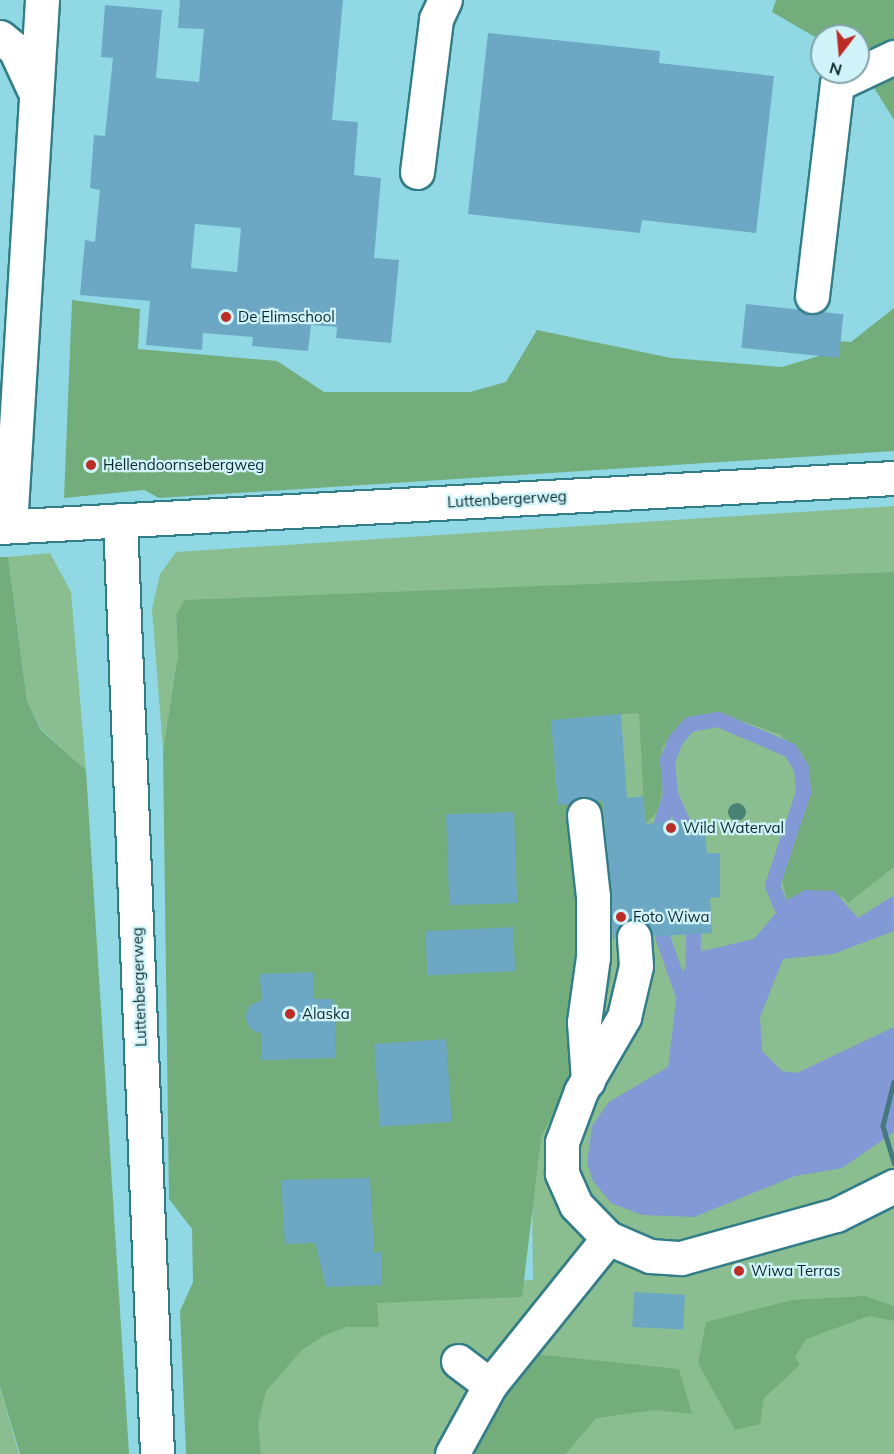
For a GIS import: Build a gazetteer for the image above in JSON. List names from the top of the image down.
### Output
{
  "streets": {
    "street": ["Luttenbergerweg"]
  },
  "places": [
    "De Elimschool",
    "Hellendoornsebergweg",
    "Wild Waterval",
    "Foto Wiwa",
    "Alaska",
    "Wiwa Terras"
  ],
  "north": "bottom"
}
